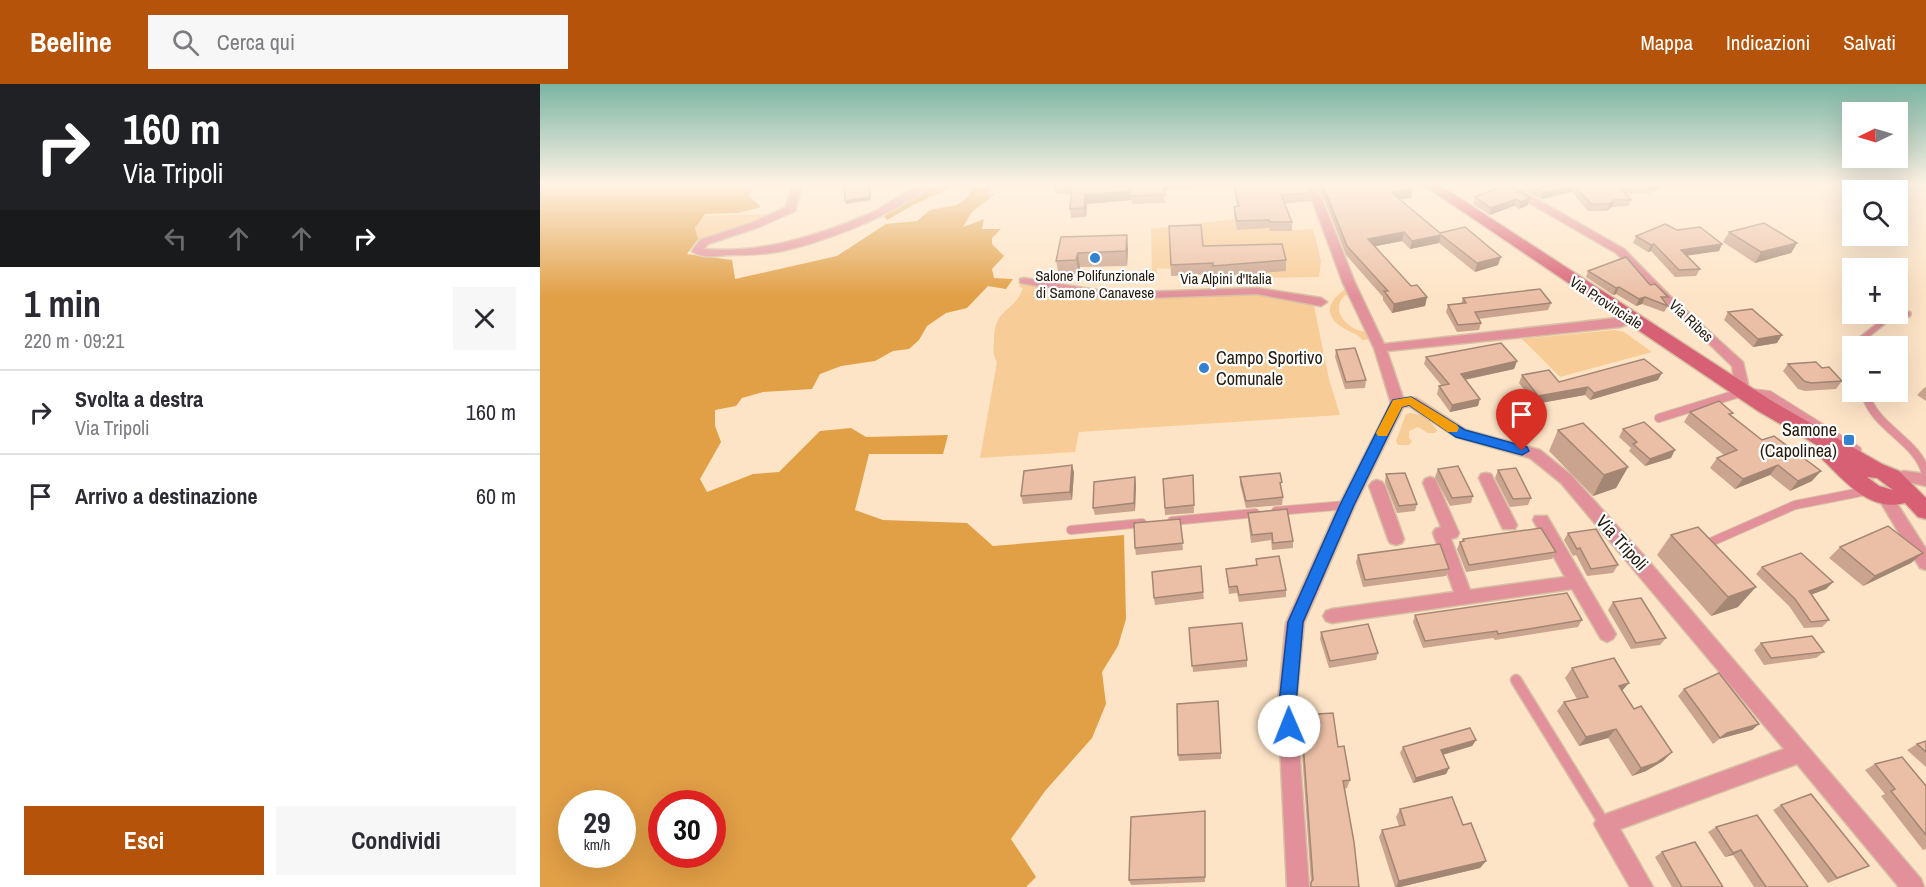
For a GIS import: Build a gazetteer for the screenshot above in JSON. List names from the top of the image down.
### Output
{
  "streets": {
    "main road": ["Via Provinciale"],
    "street": ["Via Alpini d'Italia", "Via Ribes", "Via Tripoli"]
  },
  "crossings": [
    ["Via Provinciale", "Via Ribes"]
  ],
  "places": {
    "other": ["Salone Polifunzionale di Samone Canavese", "Campo Sportivo Comunale"],
    "transit": ["Samone (Capolinea)"]
  },
  "north": "left",
  "page": {
    "header": "Beeline",
    "search": "Cerca qui",
    "nav": ["Mappa", "Indicazioni", "Salvati"],
    "turn": ["160 m", "Via Tripoli"],
    "map_buttons": ["+", "−"],
    "heading": ["1 min", "220 m · 09:21"],
    "list": [
      {
        "name": "Svolta a destra",
        "note": "Via Tripoli",
        "value": "160 m"
      },
      {
        "name": "Arrivo a destinazione",
        "value": "60 m"
      }
    ],
    "speed": "29 km/h",
    "limit": "30",
    "buttons": ["Esci", "Condividi"]
  }
}
